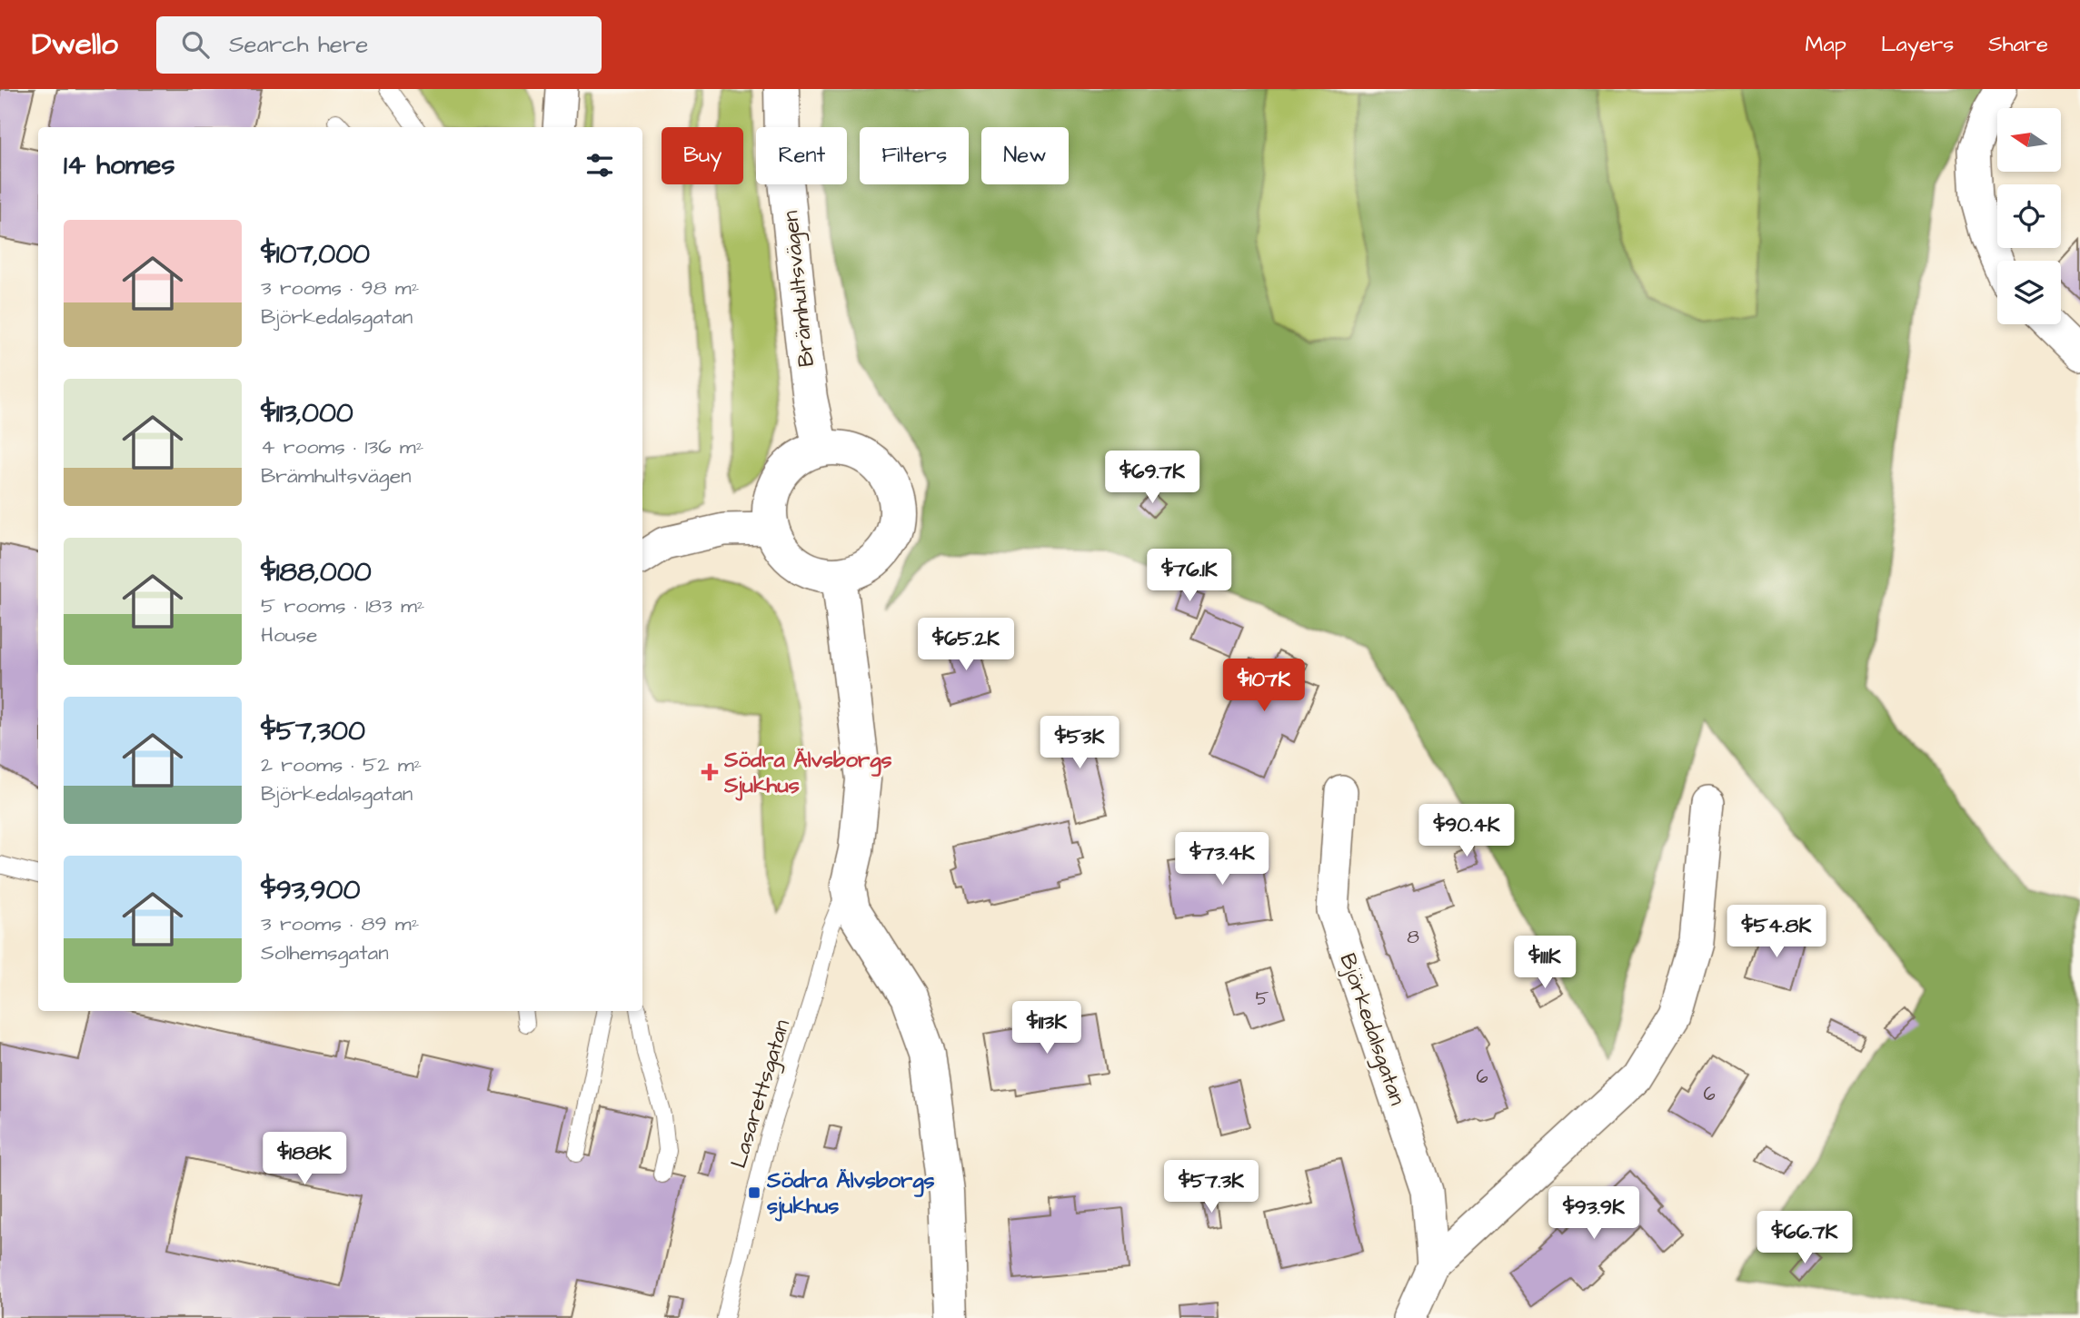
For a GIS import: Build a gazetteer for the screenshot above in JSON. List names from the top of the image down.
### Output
{
  "streets": {
    "street": ["Brämhultsvägen", "Björkedalsgatan"],
    "lane": ["Lasarettsgatan"]
  },
  "places": {
    "health": ["Södra Älvsborgs Sjukhus"],
    "transit": ["Södra Älvsborgs sjukhus"]
  },
  "house_numbers": [
    "8",
    "5",
    "6",
    "6"
  ],
  "north": "left",
  "page": {
    "header": "Dwello",
    "search": "Search here",
    "nav": ["Map", "Layers", "Share"],
    "chip": [
      "Buy",
      "Rent",
      "Filters",
      "New"
    ],
    "heading": "14 homes",
    "list": [
      {
        "name": "$107,000",
        "note": "3 rooms · 98 m² · Björkedalsgatan"
      },
      {
        "name": "$113,000",
        "note": "4 rooms · 136 m² · Brämhultsvägen"
      },
      {
        "name": "$188,000",
        "note": "5 rooms · 183 m² · House"
      },
      {
        "name": "$57,300",
        "note": "2 rooms · 52 m² · Björkedalsgatan"
      },
      {
        "name": "$93,900",
        "note": "3 rooms · 89 m² · Solhemsgatan"
      }
    ],
    "price": [
      "$69.7K",
      "$76.1K",
      "$65.2K",
      "$107K",
      "$53K",
      "$90.4K",
      "$73.4K",
      "$54.8K",
      "$111K",
      "$113K",
      "$188K",
      "$57.3K",
      "$93.9K",
      "$66.7K"
    ]
  }
}
